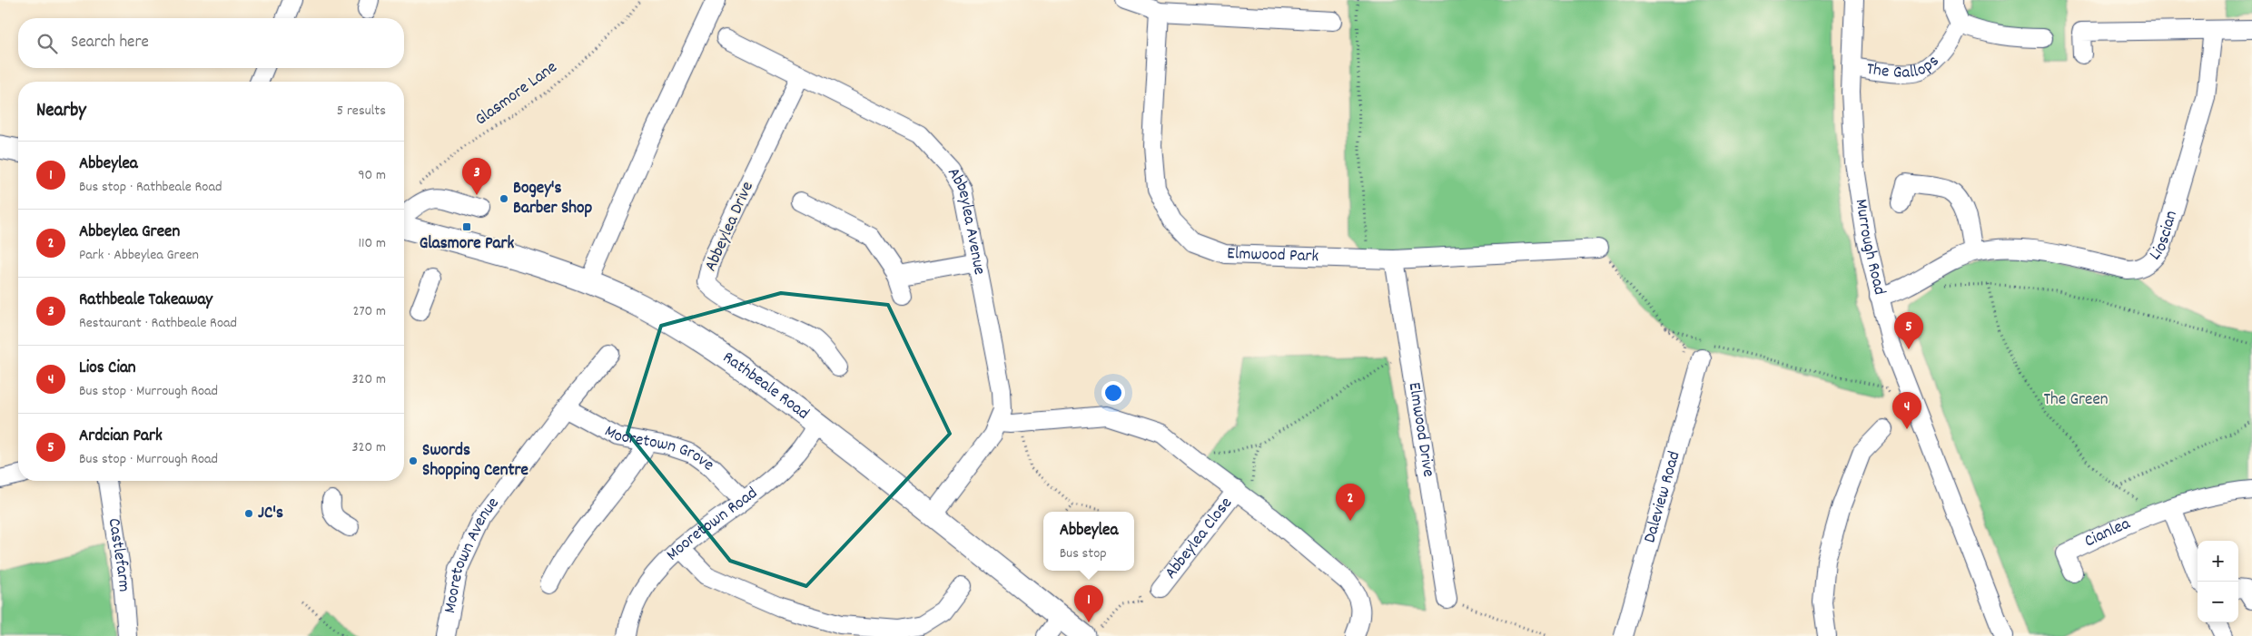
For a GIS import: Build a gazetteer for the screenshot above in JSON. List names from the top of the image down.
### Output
{
  "streets": {
    "main road": ["Rathbeale Road"],
    "street": [
      "The Gallops",
      "Abbeylea Avenue",
      "Abbeylea Drive",
      "Lioscian",
      "Murrough Road",
      "Elmwood Park",
      "Elmwood Drive",
      "Mooretown Grove",
      "Daleview Road",
      "Mooretown Road",
      "Cianlea",
      "Abbeylea Close",
      "Castlefarm",
      "Mooretown Avenue"
    ],
    "path": ["Glasmore Lane"]
  },
  "crossings": [
    ["The Gallops", "Murrough Road"],
    ["Abbeylea Avenue", "Abbeylea Drive"],
    ["Abbeylea Avenue", "Rathbeale Road"],
    ["Lioscian", "Murrough Road"],
    ["Elmwood Park", "Elmwood Drive"],
    ["Rathbeale Road", "Mooretown Road"],
    ["Mooretown Grove", "Mooretown Road"],
    ["Mooretown Grove", "Mooretown Avenue"]
  ],
  "parks": ["The Green"],
  "places": {
    "other": ["Bogey's Barber Shop", "Swords Shopping Centre", "JC's"],
    "transit": ["Glasmore Park"]
  },
  "page": {
    "search": "Search here",
    "heading": ["Nearby", "5 results"],
    "list": [
      {
        "mark": "1",
        "name": "Abbeylea",
        "note": "Bus stop · Rathbeale Road",
        "value": "90 m"
      },
      {
        "mark": "2",
        "name": "Abbeylea Green",
        "note": "Park · Abbeylea Green",
        "value": "110 m"
      },
      {
        "mark": "3",
        "name": "Rathbeale Takeaway",
        "note": "Restaurant · Rathbeale Road",
        "value": "270 m"
      },
      {
        "mark": "4",
        "name": "Lios Cian",
        "note": "Bus stop · Murrough Road",
        "value": "320 m"
      },
      {
        "mark": "5",
        "name": "Ardcian Park",
        "note": "Bus stop · Murrough Road",
        "value": "320 m"
      }
    ],
    "pins": [
      "3",
      "5",
      "4",
      "2",
      "1"
    ],
    "popup": ["Abbeylea", "Bus stop"],
    "map_buttons": ["+", "−"]
  }
}
